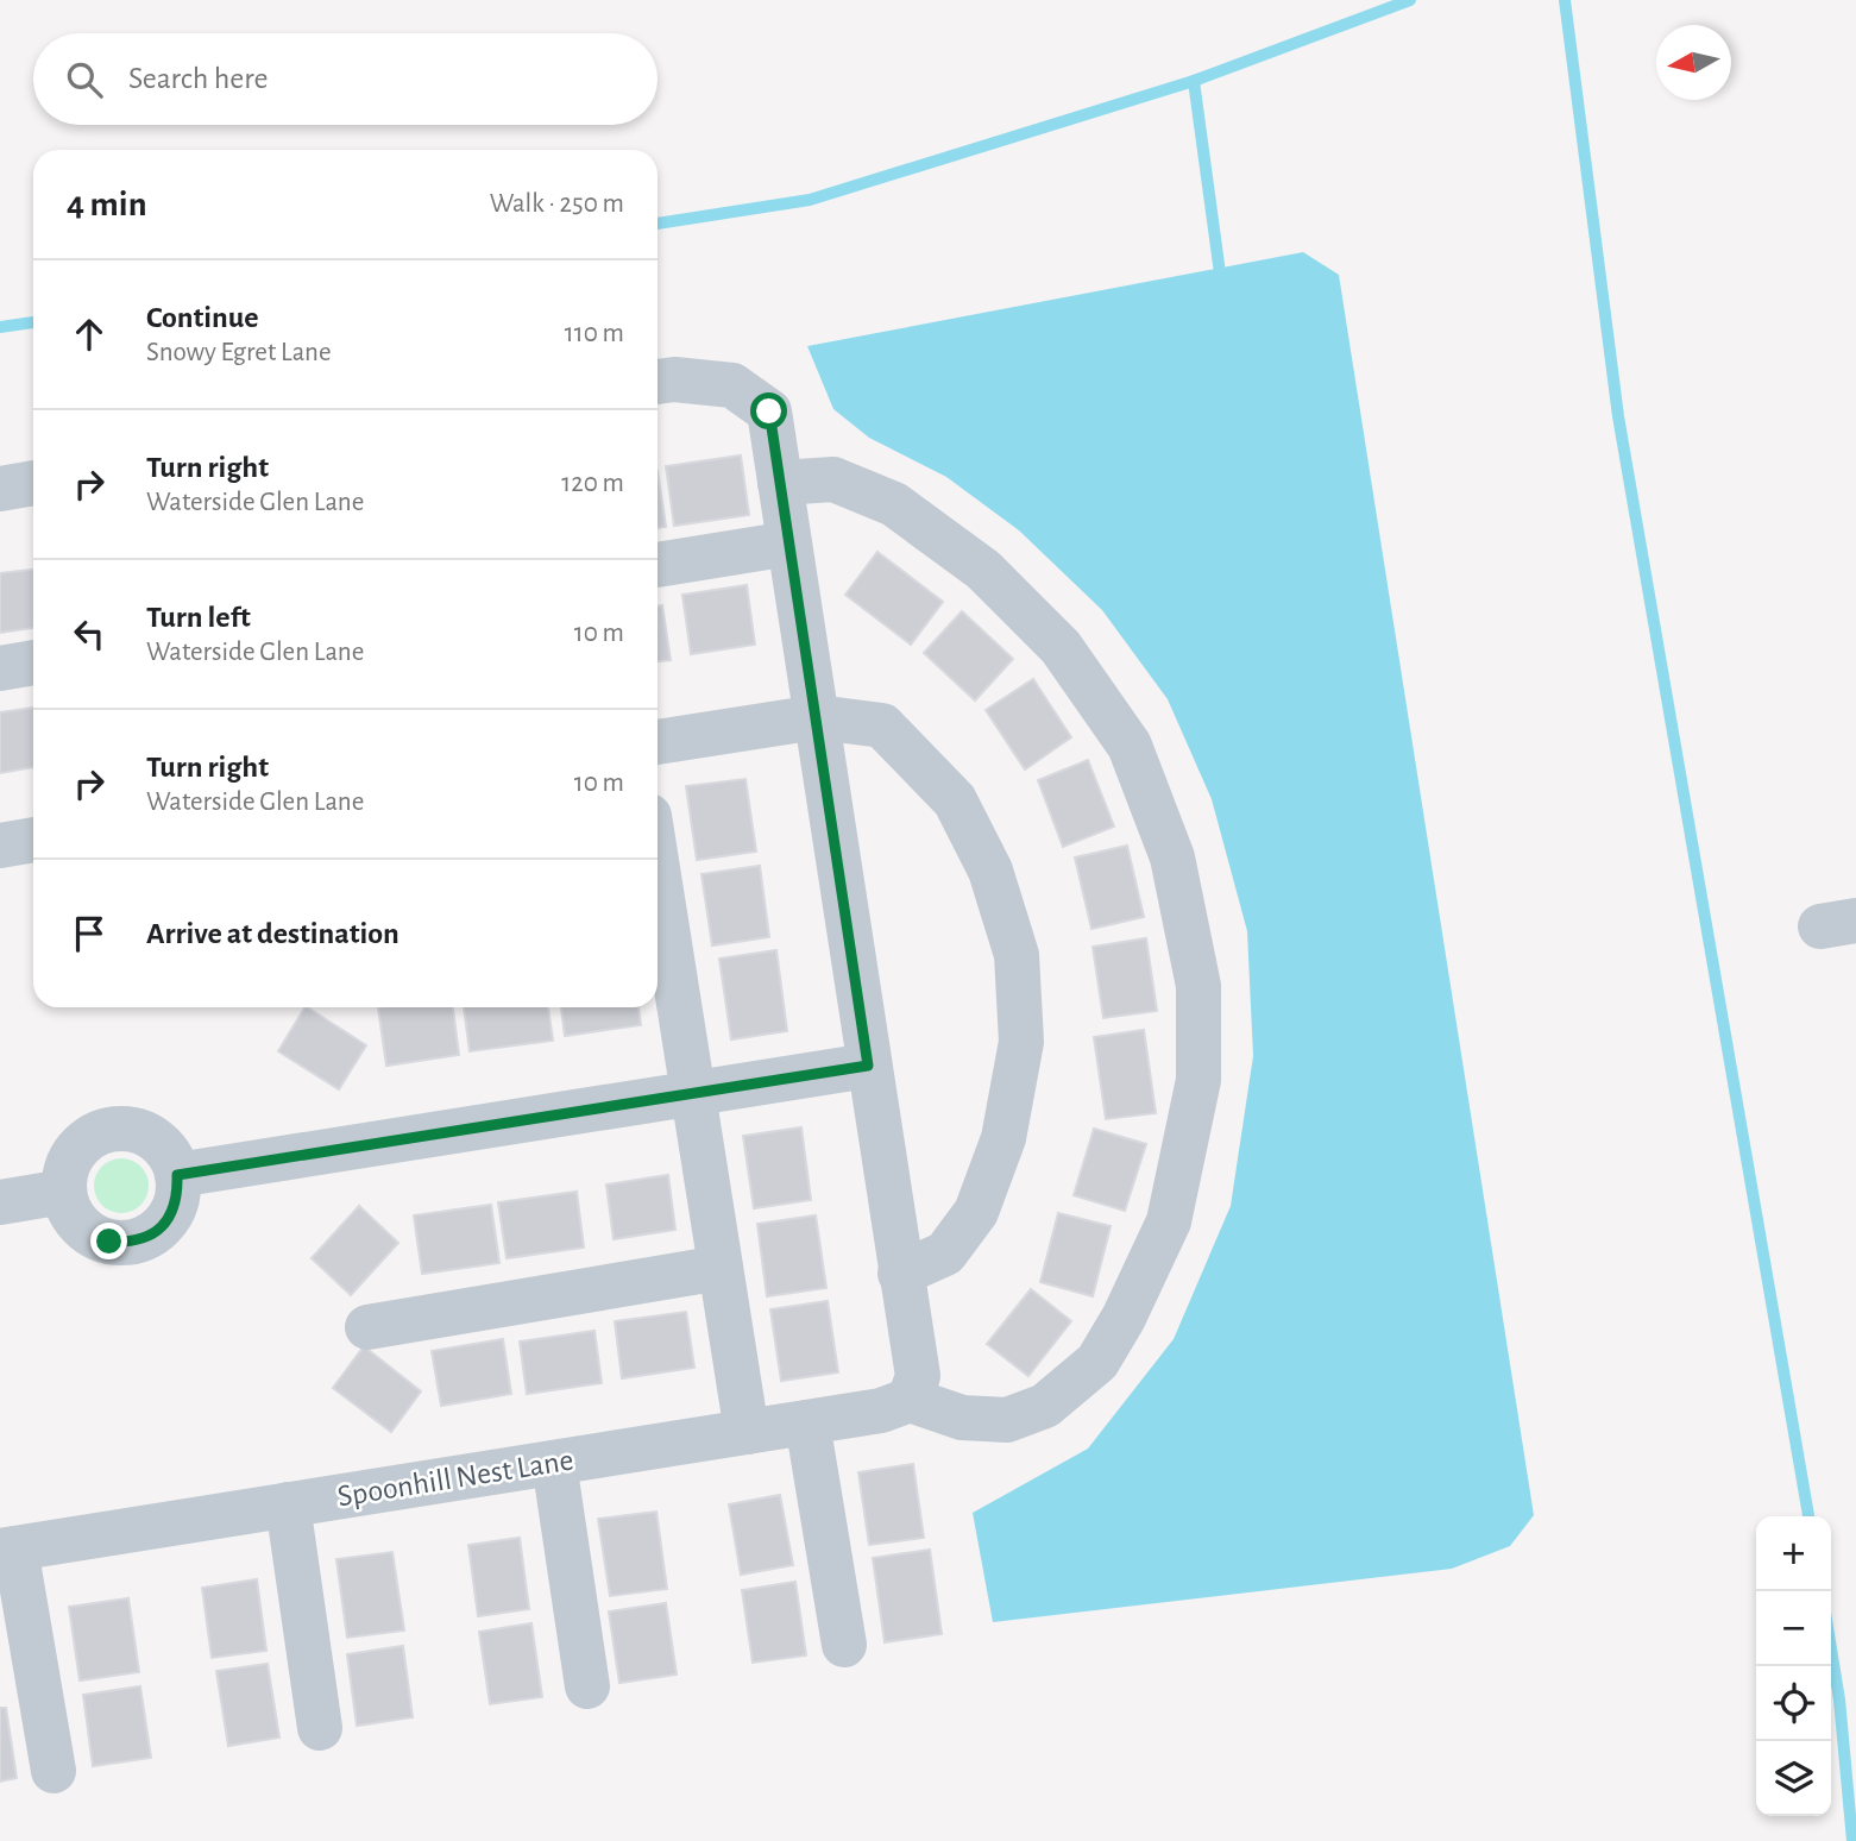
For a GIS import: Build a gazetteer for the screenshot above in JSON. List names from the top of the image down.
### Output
{
  "streets": {
    "street": ["Spoonhill Nest Lane"]
  },
  "north": "left",
  "page": {
    "search": "Search here",
    "heading": ["4 min", "Walk · 250 m"],
    "list": [
      ["Continue", "Snowy Egret Lane", "110 m"],
      ["Turn right", "Waterside Glen Lane", "120 m"],
      ["Turn left", "Waterside Glen Lane", "10 m"],
      ["Turn right", "Waterside Glen Lane", "10 m"],
      "Arrive at destination"
    ],
    "map_buttons": ["+", "−"]
  }
}
